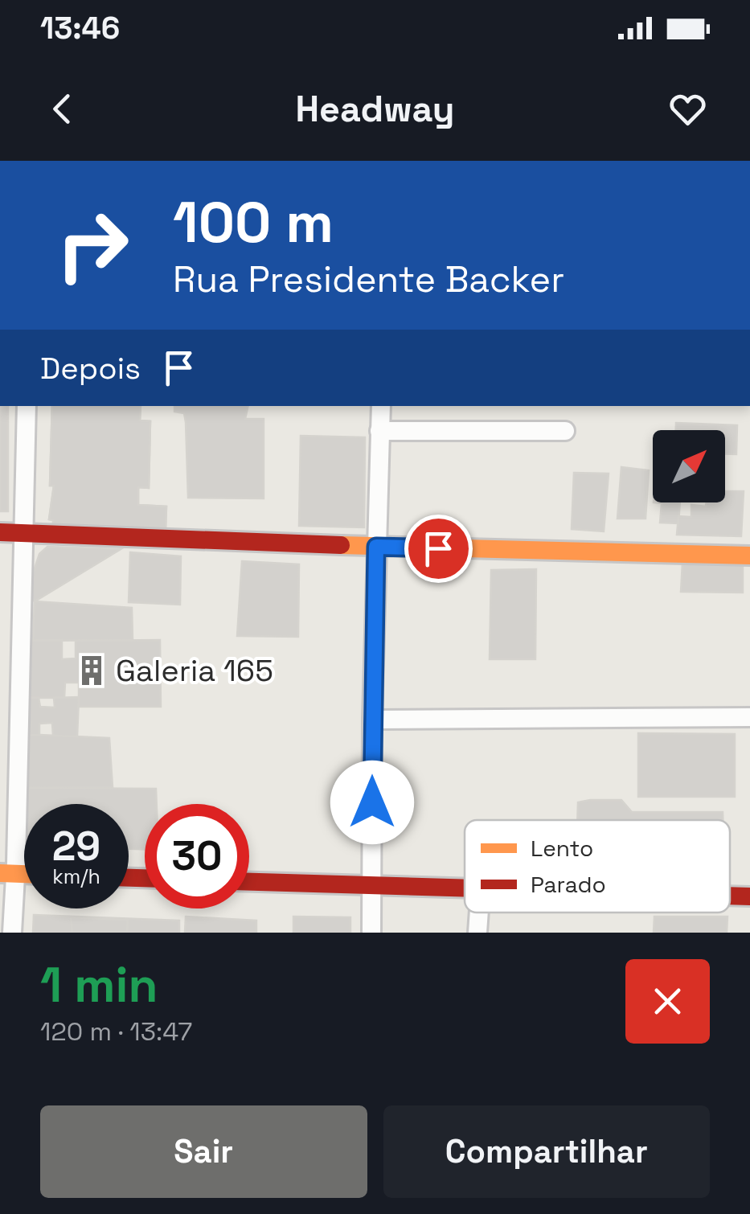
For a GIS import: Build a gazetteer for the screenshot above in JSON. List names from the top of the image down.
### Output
{
  "places": {
    "building": ["Galeria 165"]
  },
  "legend": ["Lento", "Parado"],
  "north": "top right",
  "page": {
    "status": "13:46",
    "header": "Headway",
    "turn": ["100 m", "Rua Presidente Backer"],
    "then": "Depois",
    "speed": "29 km/h",
    "limit": "30",
    "heading": ["1 min", "120 m · 13:47"],
    "buttons": ["Sair", "Compartilhar"]
  }
}
